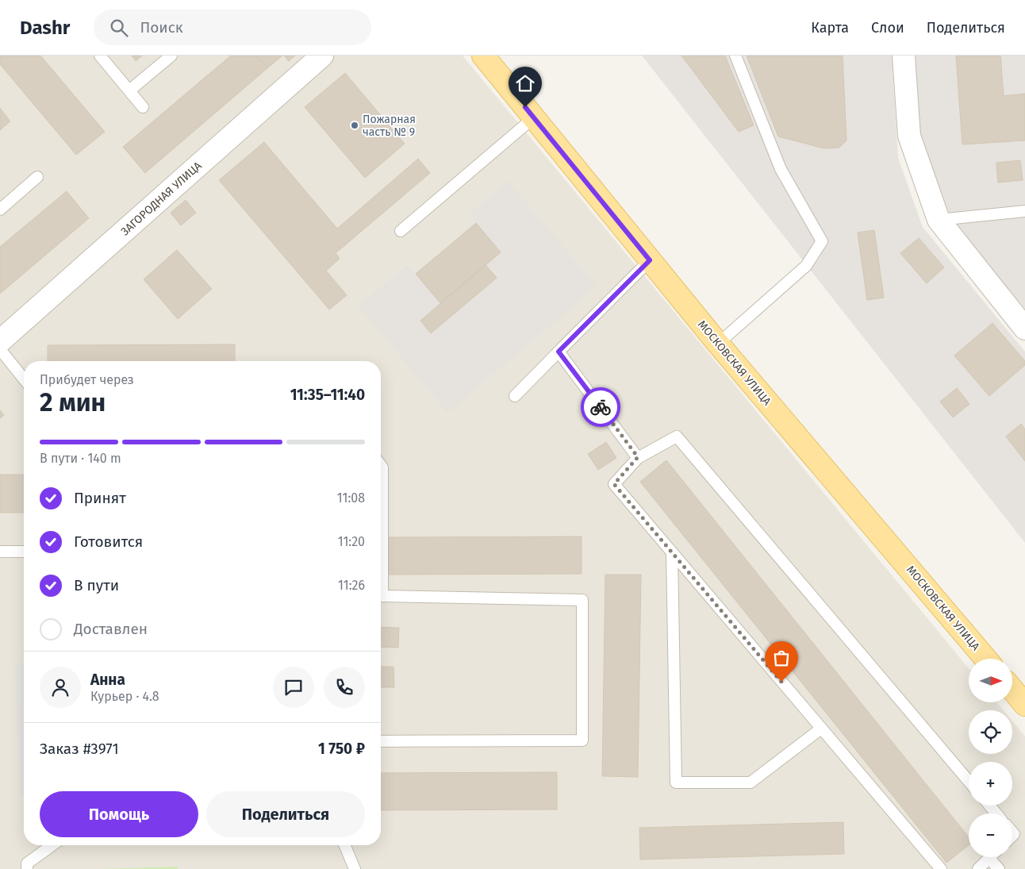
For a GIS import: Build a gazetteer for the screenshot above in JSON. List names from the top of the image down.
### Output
{
  "streets": {
    "main road": ["МОСКОВСКАЯ УЛИЦА"],
    "street": ["ЗАГОРОДНАЯ УЛИЦА"]
  },
  "places": ["Пожарная часть № 9"],
  "north": "right",
  "page": {
    "header": "Dashr",
    "search": "Поиск",
    "nav": ["Карта", "Слои", "Поделиться"],
    "heading": ["2 мин", "Прибудет через", "11:35–11:40"],
    "panel": [
      "Анна",
      "Курьер · 4.8",
      "Заказ #3971",
      "1 750 ₽"
    ],
    "bar": "В пути · 140 m",
    "list": [
      ["Принят", "11:08"],
      ["Готовится", "11:20"],
      ["В пути", "11:26"],
      "Доставлен"
    ],
    "map_buttons": ["+", "−"],
    "buttons": ["Помощь", "Поделиться"]
  }
}
